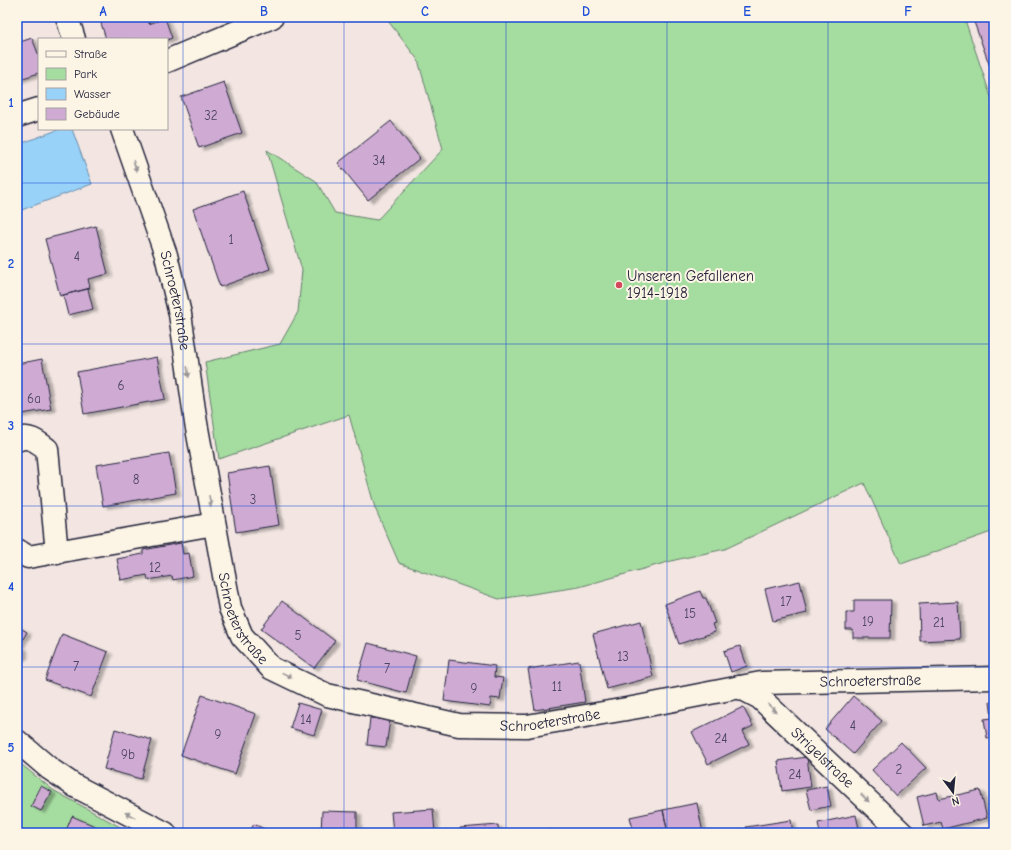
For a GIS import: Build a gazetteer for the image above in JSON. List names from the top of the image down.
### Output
{
  "streets": {
    "street": ["Schroeterstraße", "Strigelstraße"]
  },
  "crossings": [
    ["Schroeterstraße", "Strigelstraße"]
  ],
  "one_way": ["Strigelstraße"],
  "places": ["Unseren Gefallenen 1914-1918"],
  "house_numbers": [
    "32",
    "34",
    "1",
    "4",
    "6",
    "6a",
    "8",
    "3",
    "12",
    "17",
    "15",
    "19",
    "21",
    "5",
    "13",
    "7",
    "7",
    "11",
    "9",
    "14",
    "4",
    "9",
    "24",
    "9b",
    "2",
    "24"
  ],
  "legend": [
    "Straße",
    "Park",
    "Wasser",
    "Gebäude"
  ],
  "north": "bottom",
  "grid": {
    "columns": [
      "A",
      "B",
      "C",
      "D",
      "E",
      "F"
    ],
    "rows": [
      "1",
      "2",
      "3",
      "4",
      "5"
    ]
  }
}
